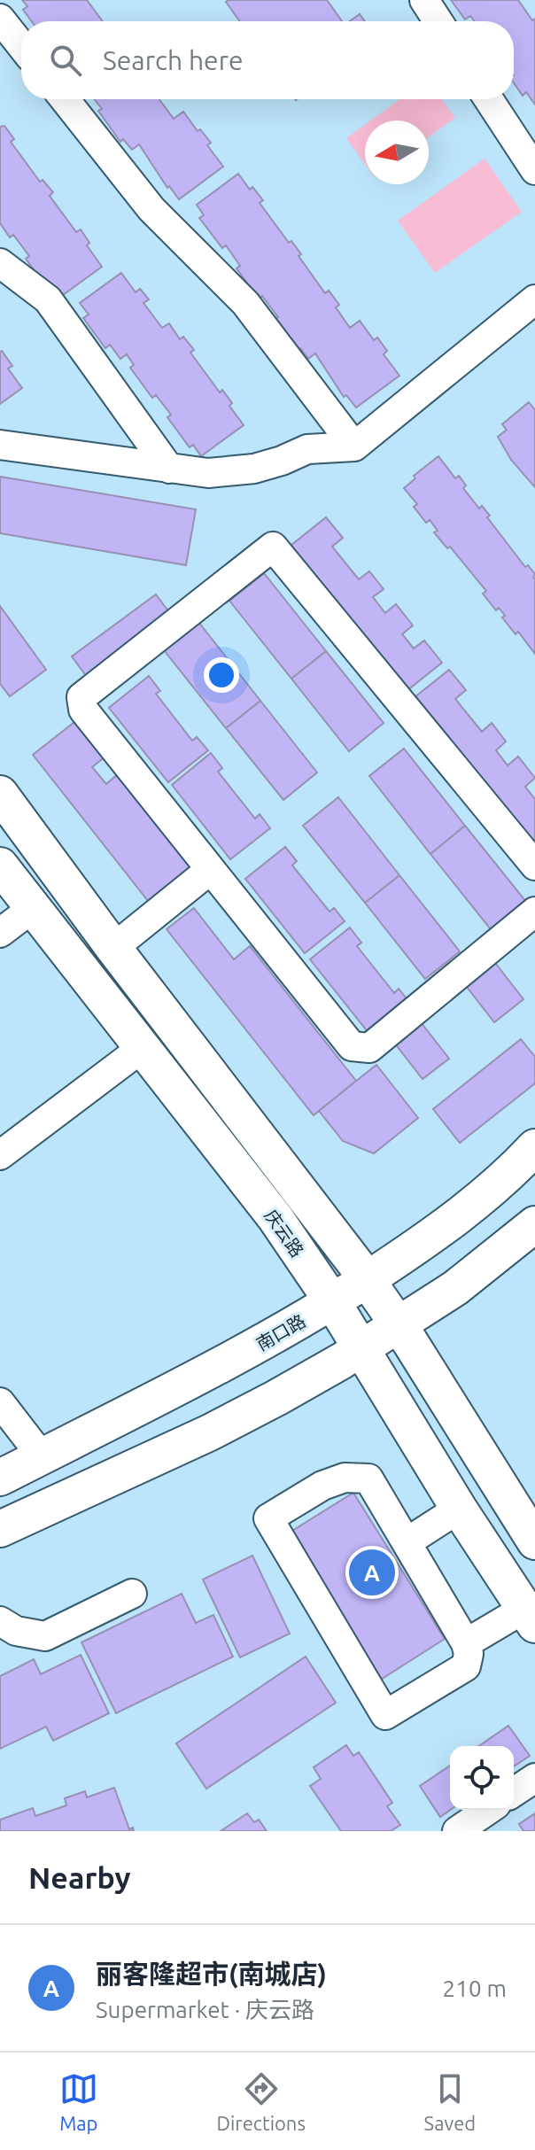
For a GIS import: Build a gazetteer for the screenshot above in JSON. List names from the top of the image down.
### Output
{
  "streets": {
    "main road": ["庆云路", "南口路"]
  },
  "crossings": [
    ["庆云路", "南口路"]
  ],
  "north": "left",
  "page": {
    "search": "Search here",
    "pins": "A",
    "heading": "Nearby",
    "list": [
      {
        "mark": "A",
        "name": "丽客隆超市(南城店)",
        "note": "Supermarket · 庆云路",
        "value": "210 m"
      }
    ],
    "nav": ["Map", "Directions", "Saved"]
  }
}
